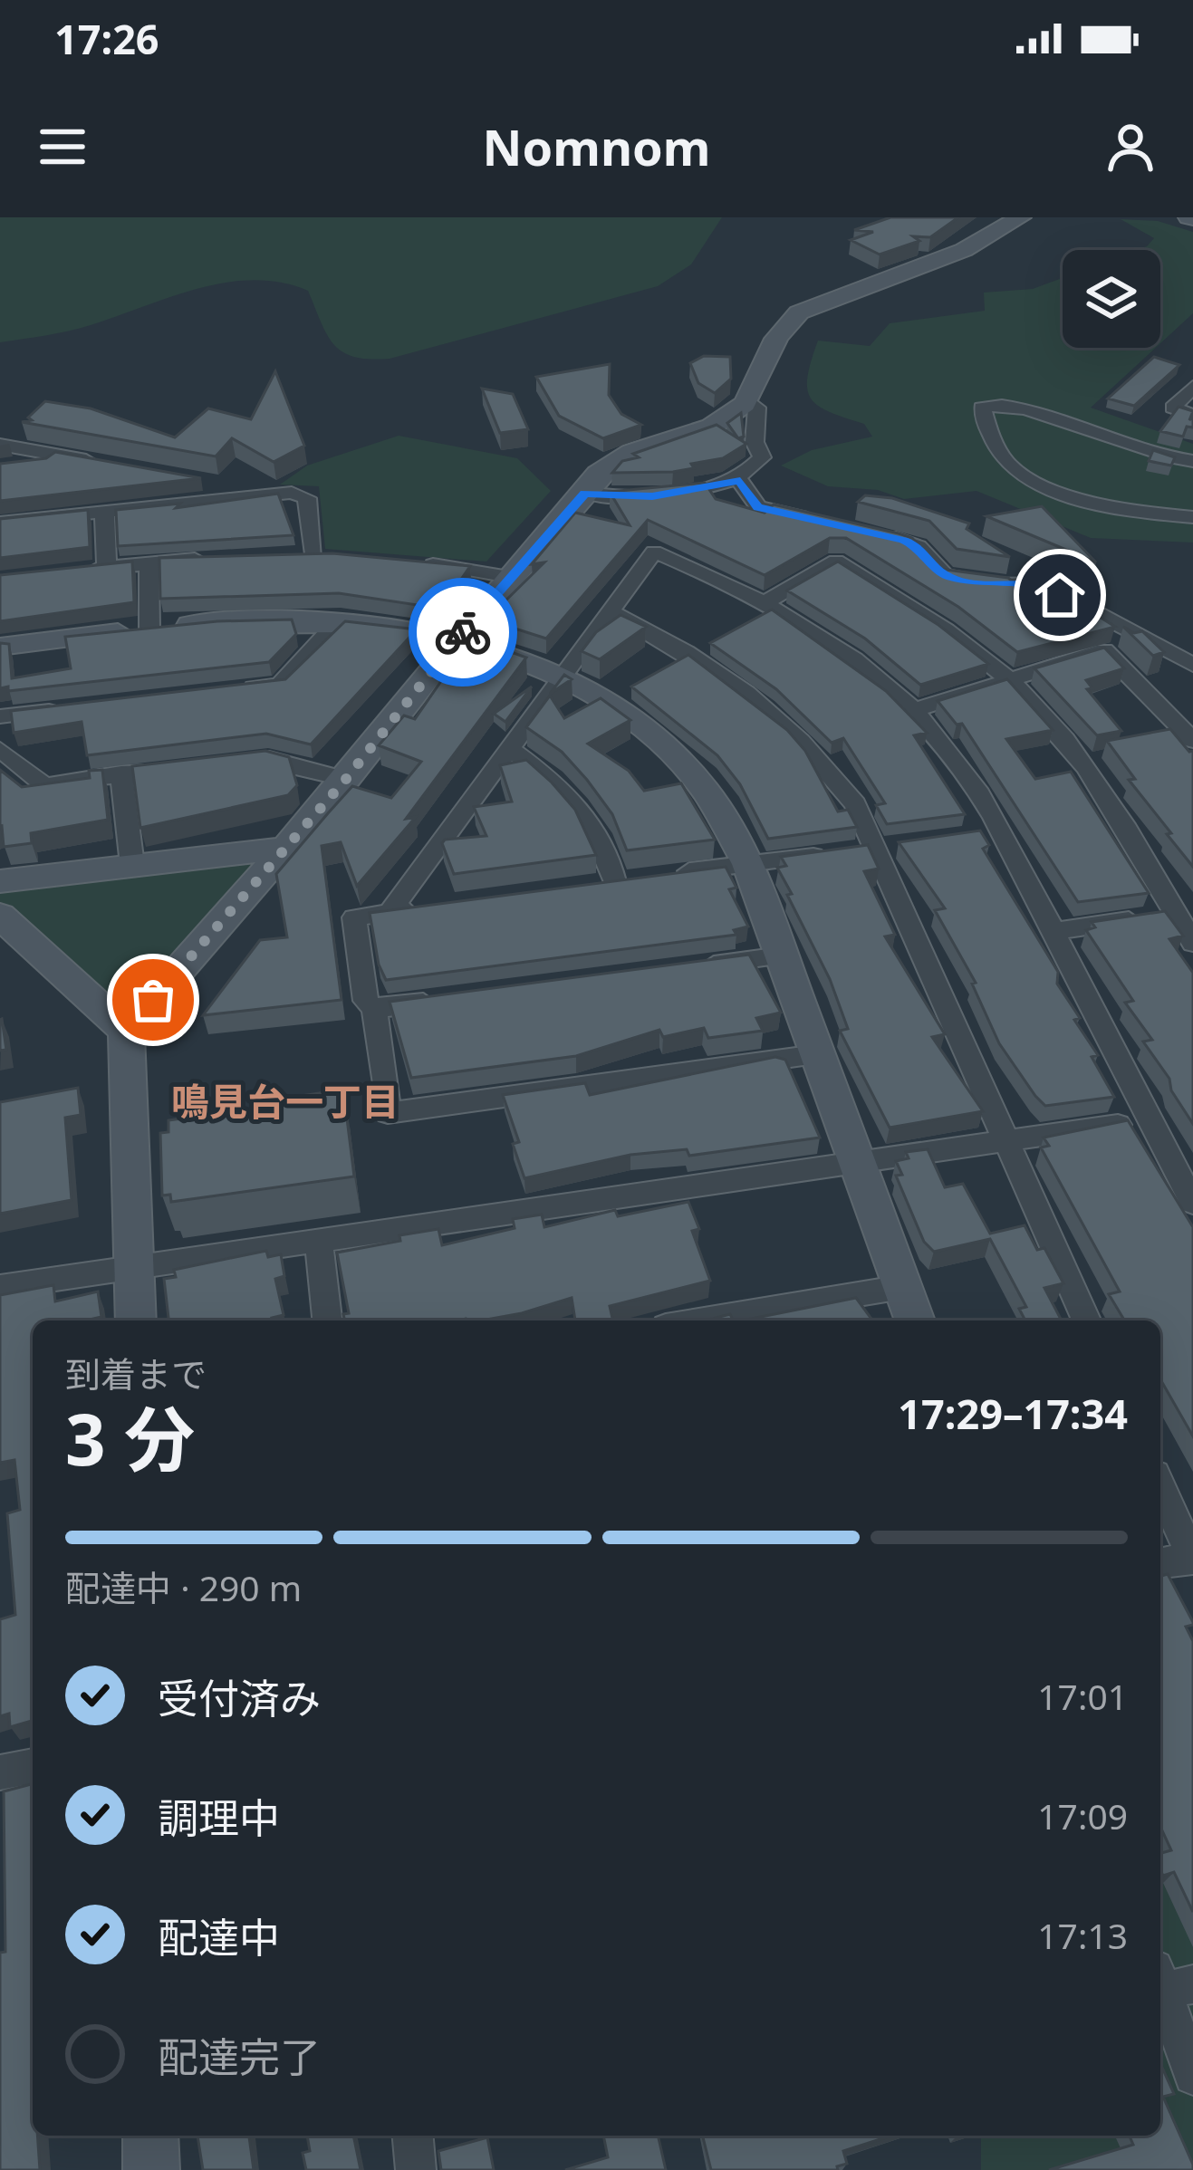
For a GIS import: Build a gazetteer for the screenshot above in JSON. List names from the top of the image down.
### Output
{
  "districts": ["鳴見台一丁目"],
  "page": {
    "status": "17:26",
    "header": "Nomnom",
    "heading": ["3 分", "到着まで", "17:29–17:34"],
    "bar": "配達中 · 290 m",
    "list": [
      ["受付済み", "17:01"],
      ["調理中", "17:09"],
      ["配達中", "17:13"],
      "配達完了"
    ]
  }
}
